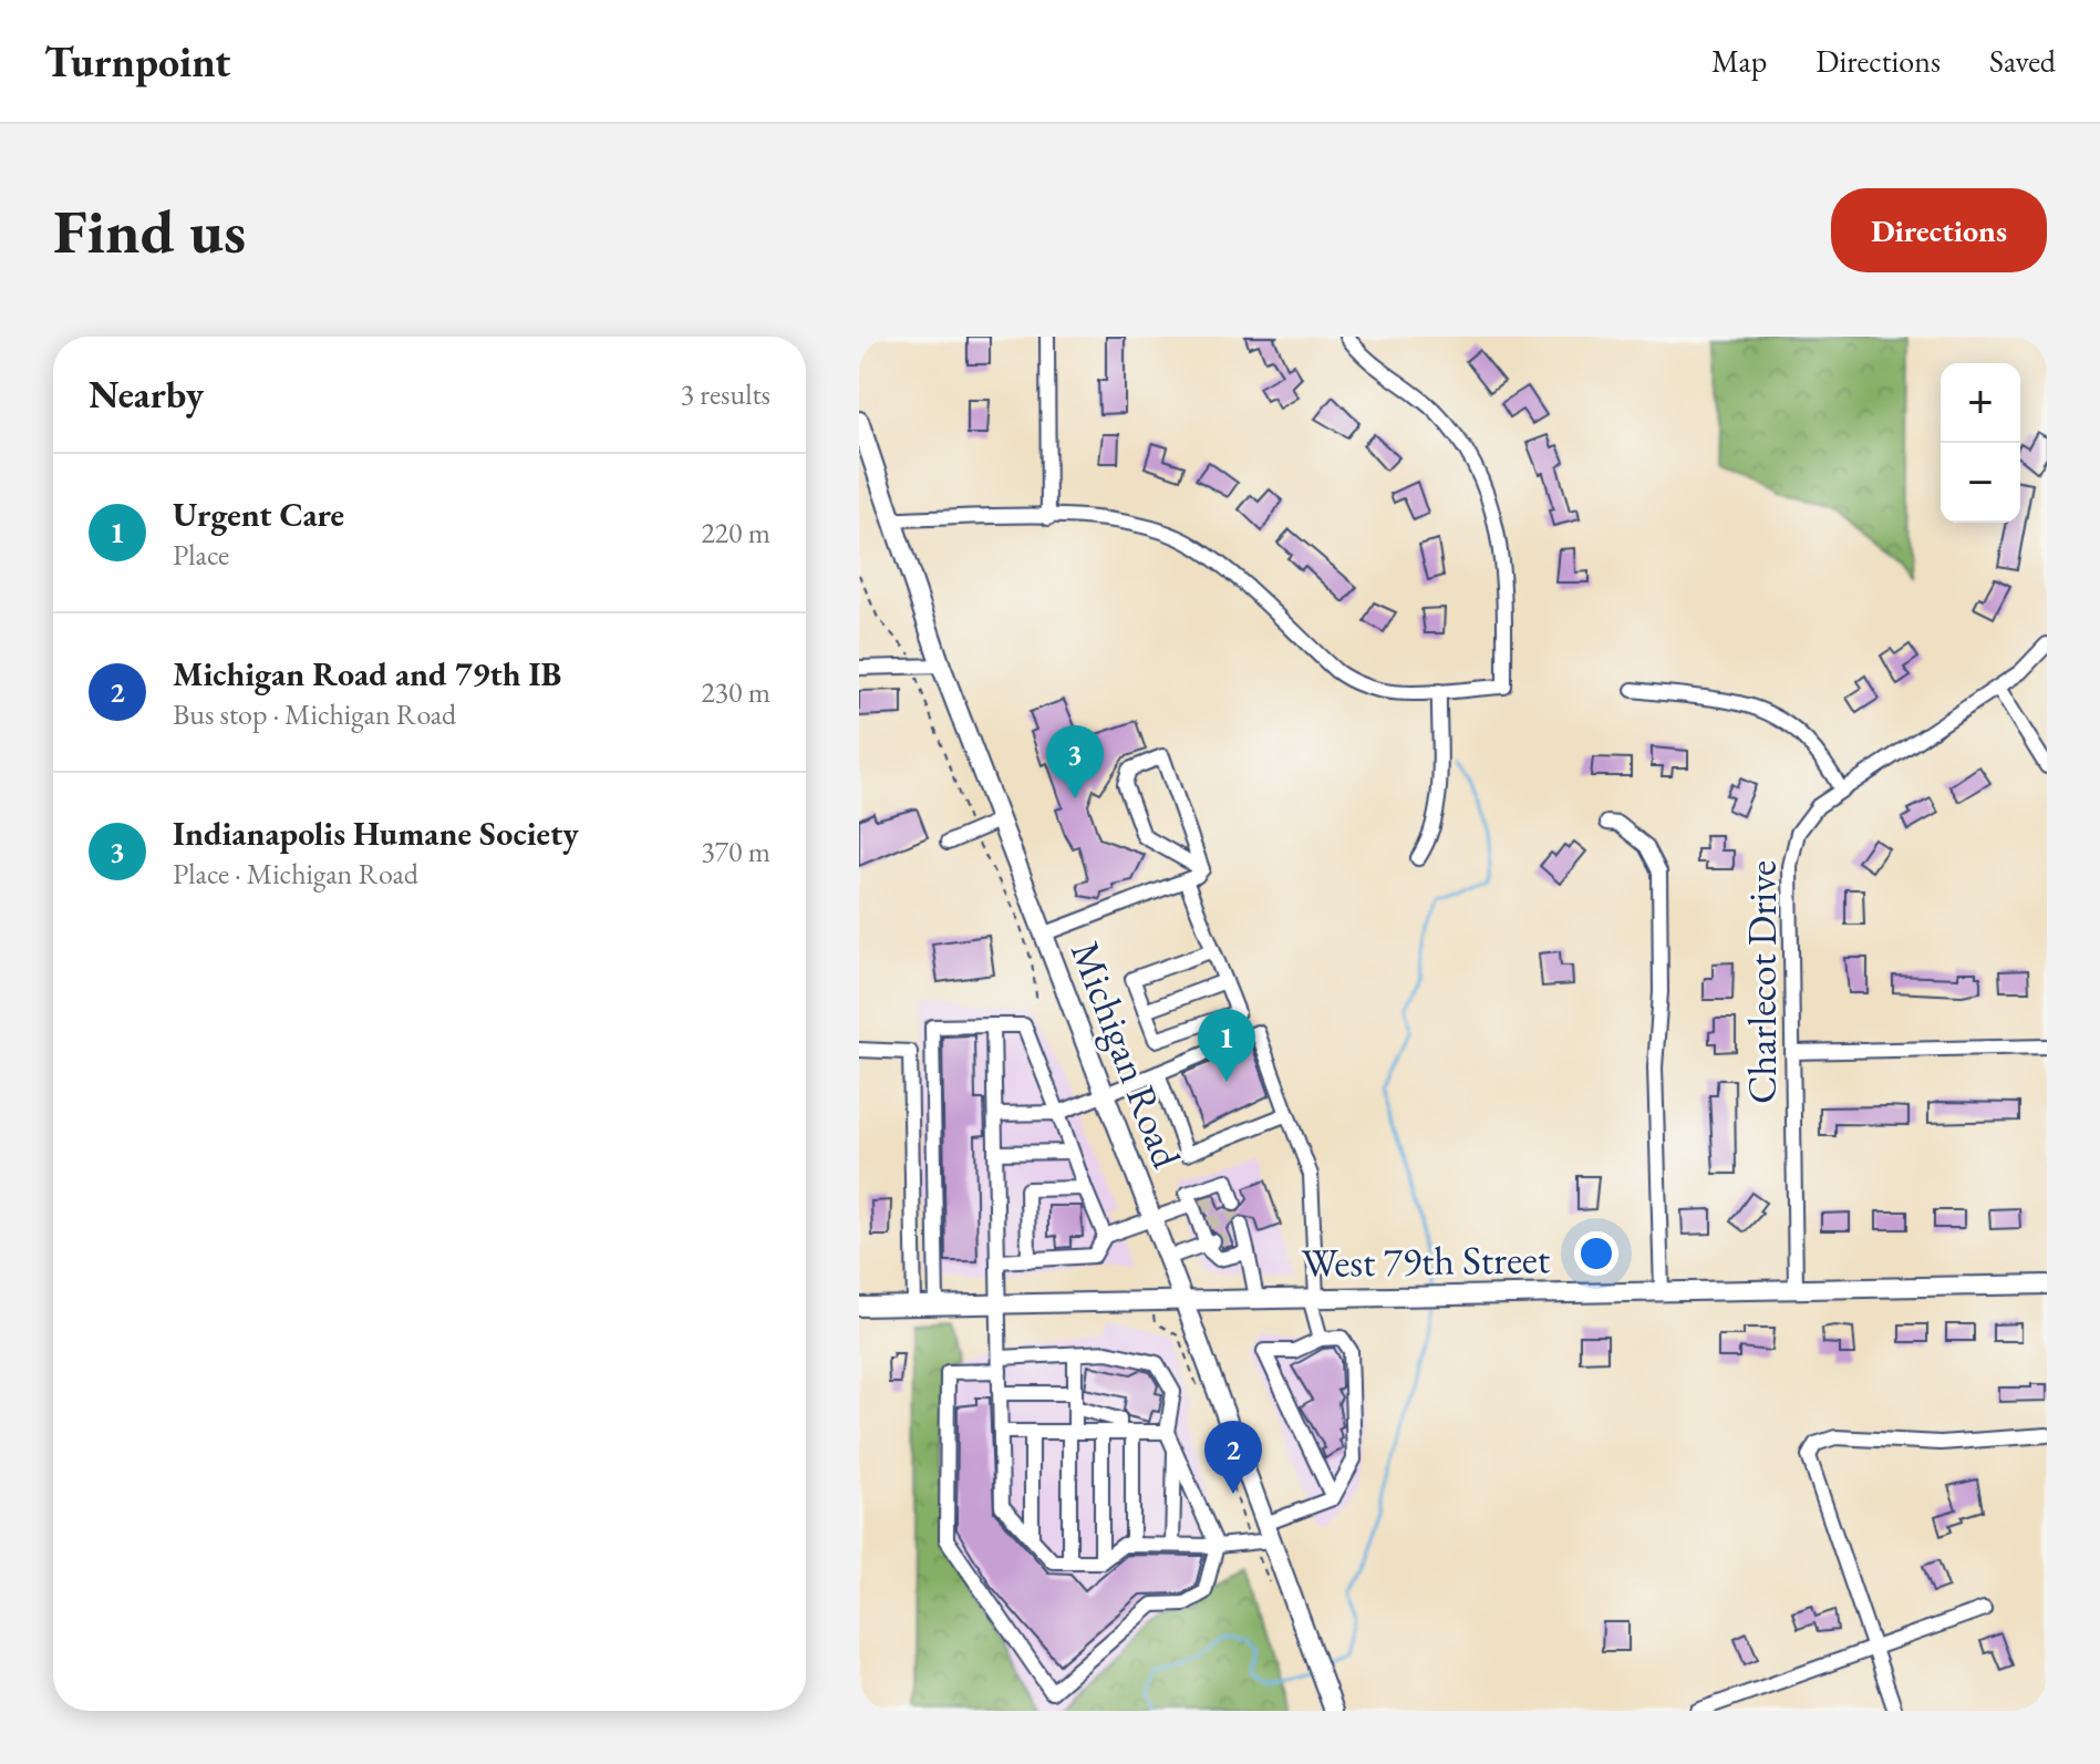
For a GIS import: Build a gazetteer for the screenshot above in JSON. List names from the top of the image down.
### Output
{
  "streets": {
    "main road": ["Michigan Road", "West 79th Street"],
    "street": ["Charlecot Drive"]
  },
  "crossings": [
    ["Charlecot Drive", "West 79th Street"],
    ["Michigan Road", "West 79th Street"]
  ],
  "page": {
    "header": "Turnpoint",
    "nav": ["Map", "Directions", "Saved"],
    "buttons": "Directions",
    "title": "Find us",
    "heading": ["Nearby", "3 results"],
    "map_buttons": ["+", "−"],
    "list": [
      {
        "mark": "1",
        "name": "Urgent Care",
        "note": "Place",
        "value": "220 m"
      },
      {
        "mark": "2",
        "name": "Michigan Road and 79th IB",
        "note": "Bus stop · Michigan Road",
        "value": "230 m"
      },
      {
        "mark": "3",
        "name": "Indianapolis Humane Society",
        "note": "Place · Michigan Road",
        "value": "370 m"
      }
    ],
    "pins": ["3", "1", "2"]
  }
}
